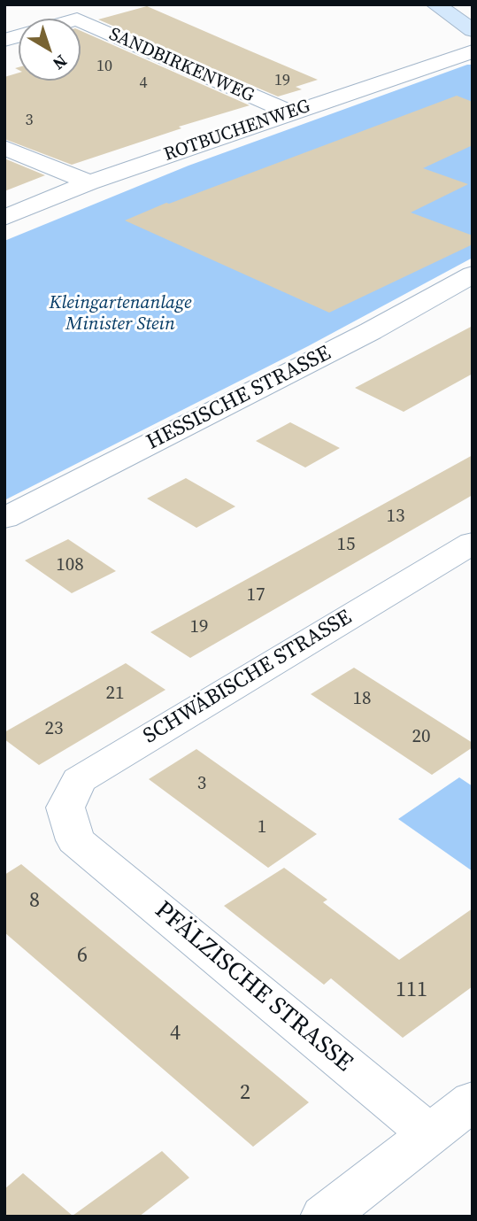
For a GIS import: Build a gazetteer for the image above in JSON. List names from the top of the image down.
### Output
{
  "streets": {
    "street": [
      "SANDBIRKENWEG",
      "ROTBUCHENWEG",
      "HESSISCHE STRASSE",
      "SCHWÄBISCHE STRASSE",
      "PFÄLZISCHE STRASSE"
    ]
  },
  "crossings": [
    ["SANDBIRKENWEG", "ROTBUCHENWEG"],
    ["SCHWÄBISCHE STRASSE", "PFÄLZISCHE STRASSE"]
  ],
  "parks": ["Kleingartenanlage Minister Stein"],
  "house_numbers": [
    "10",
    "19",
    "4",
    "3",
    "13",
    "15",
    "108",
    "17",
    "19",
    "21",
    "18",
    "23",
    "20",
    "3",
    "1",
    "8",
    "6",
    "111",
    "4",
    "2"
  ],
  "north": "bottom right"
}
